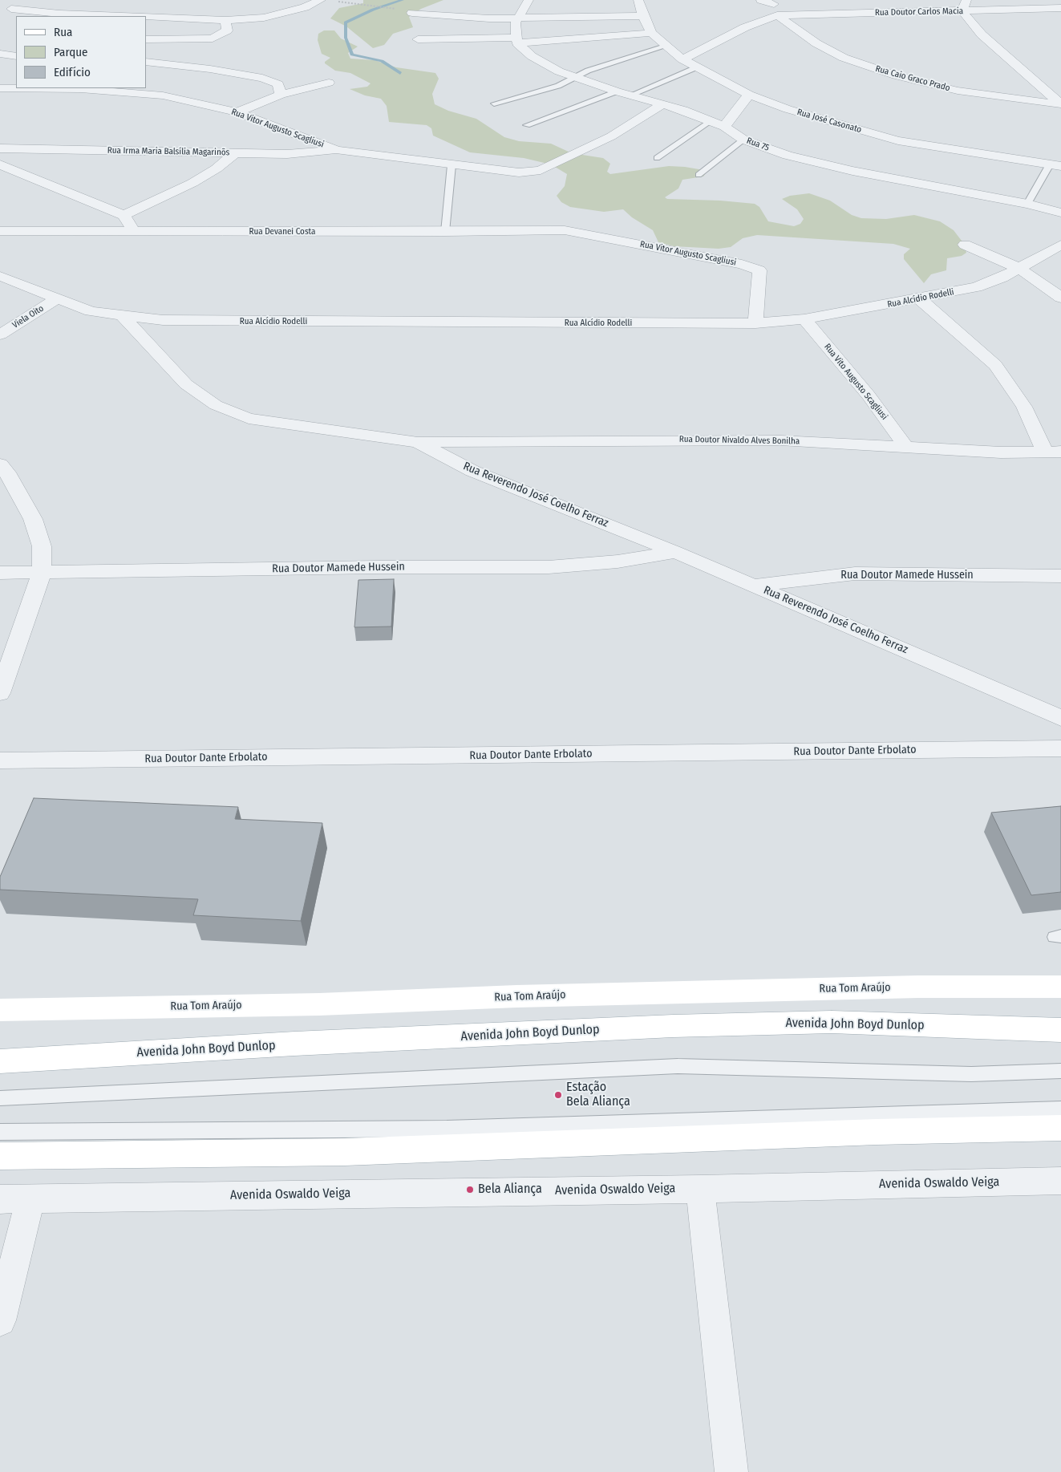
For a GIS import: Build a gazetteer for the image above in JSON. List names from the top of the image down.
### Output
{
  "streets": {
    "main road": ["Rua Tom Araújo", "Avenida John Boyd Dunlop"],
    "street": [
      "Rua Doutor Carlos Macia",
      "Rua Caio Graco Prado",
      "Rua José Casonato",
      "Rua Vitor Augusto Scagliusi",
      "Rua 75",
      "Rua Irma Maria Balsília Magarinõs",
      "Rua Devanei Costa",
      "Rua Alcídio Rodelli",
      "Viela Oito",
      "Rua Vito Augusto Scagliusi",
      "Rua Doutor Nivaldo Alves Bonilha",
      "Rua Reverendo José Coelho Ferraz",
      "Rua Doutor Mamede Hussein",
      "Rua Doutor Dante Erbolato",
      "Avenida Oswaldo Veiga"
    ]
  },
  "crossings": [
    ["Rua Doutor Carlos Macia", "Rua Caio Graco Prado"],
    ["Rua Vitor Augusto Scagliusi", "Rua 75"],
    ["Rua Vitor Augusto Scagliusi", "Rua Irma Maria Balsília Magarinõs"],
    ["Rua Vitor Augusto Scagliusi", "Rua Devanei Costa"],
    ["Rua Vitor Augusto Scagliusi", "Rua Alcídio Rodelli"],
    ["Rua Alcídio Rodelli", "Rua Vito Augusto Scagliusi"],
    ["Rua Alcídio Rodelli", "Rua Reverendo José Coelho Ferraz"],
    ["Rua Vito Augusto Scagliusi", "Rua Doutor Nivaldo Alves Bonilha"],
    ["Rua Doutor Nivaldo Alves Bonilha", "Rua Reverendo José Coelho Ferraz"],
    ["Rua Reverendo José Coelho Ferraz", "Rua Doutor Mamede Hussein"]
  ],
  "places": ["Estação Bela Aliança", "Bela Aliança"],
  "legend": ["Rua", "Parque", "Edifício"]
}
